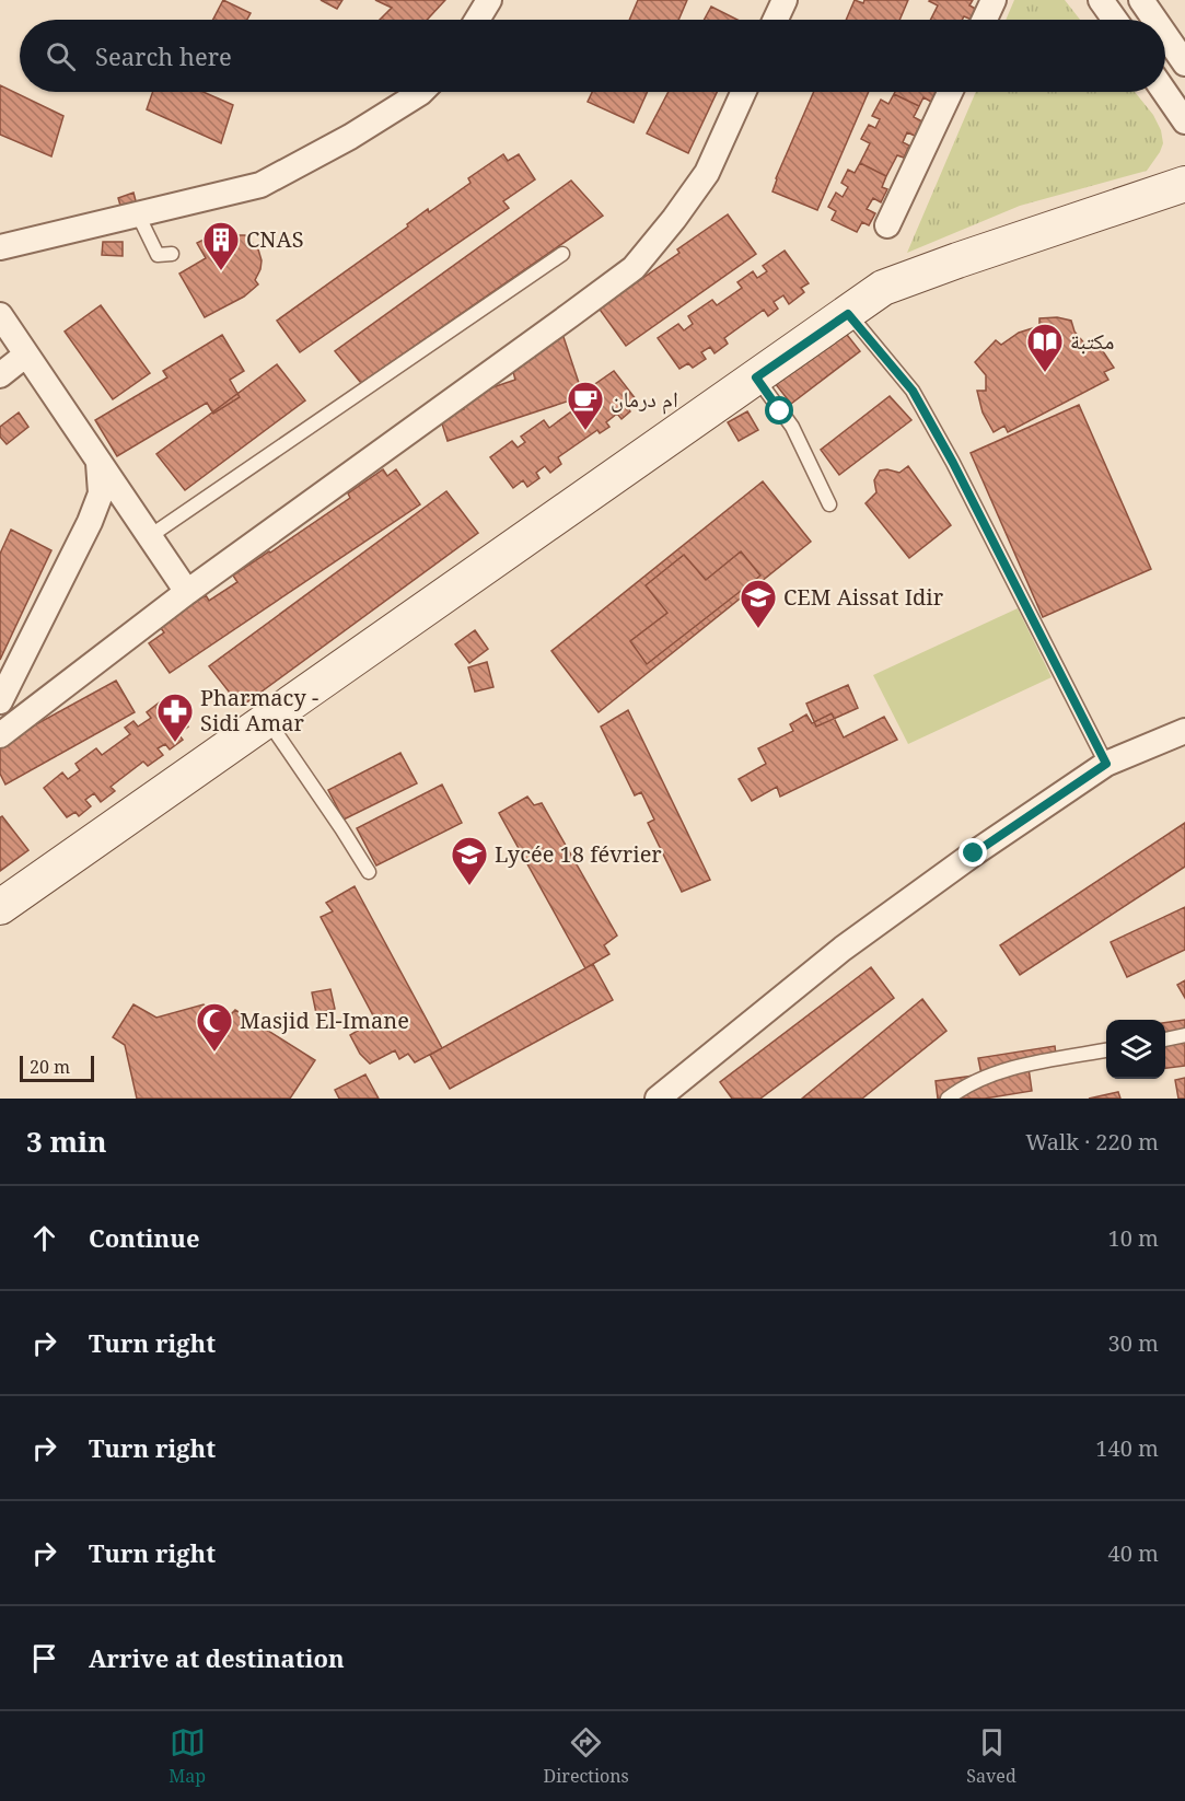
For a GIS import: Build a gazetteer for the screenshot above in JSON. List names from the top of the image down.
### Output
{
  "places": {
    "building": ["CNAS"],
    "library": ["مكتبة"],
    "cafe": ["ام درمان"],
    "school or university": ["CEM Aissat Idir", "Lycée 18 février"],
    "pharmacy": ["Pharmacy - Sidi Amar"],
    "mosque": ["Masjid El-Imane"]
  },
  "scale_bar": "20 m",
  "page": {
    "search": "Search here",
    "scale": "20 m",
    "heading": ["3 min", "Walk · 220 m"],
    "list": [
      ["Continue", "10 m"],
      ["Turn right", "30 m"],
      ["Turn right", "140 m"],
      ["Turn right", "40 m"],
      "Arrive at destination"
    ],
    "nav": ["Map", "Directions", "Saved"]
  }
}
